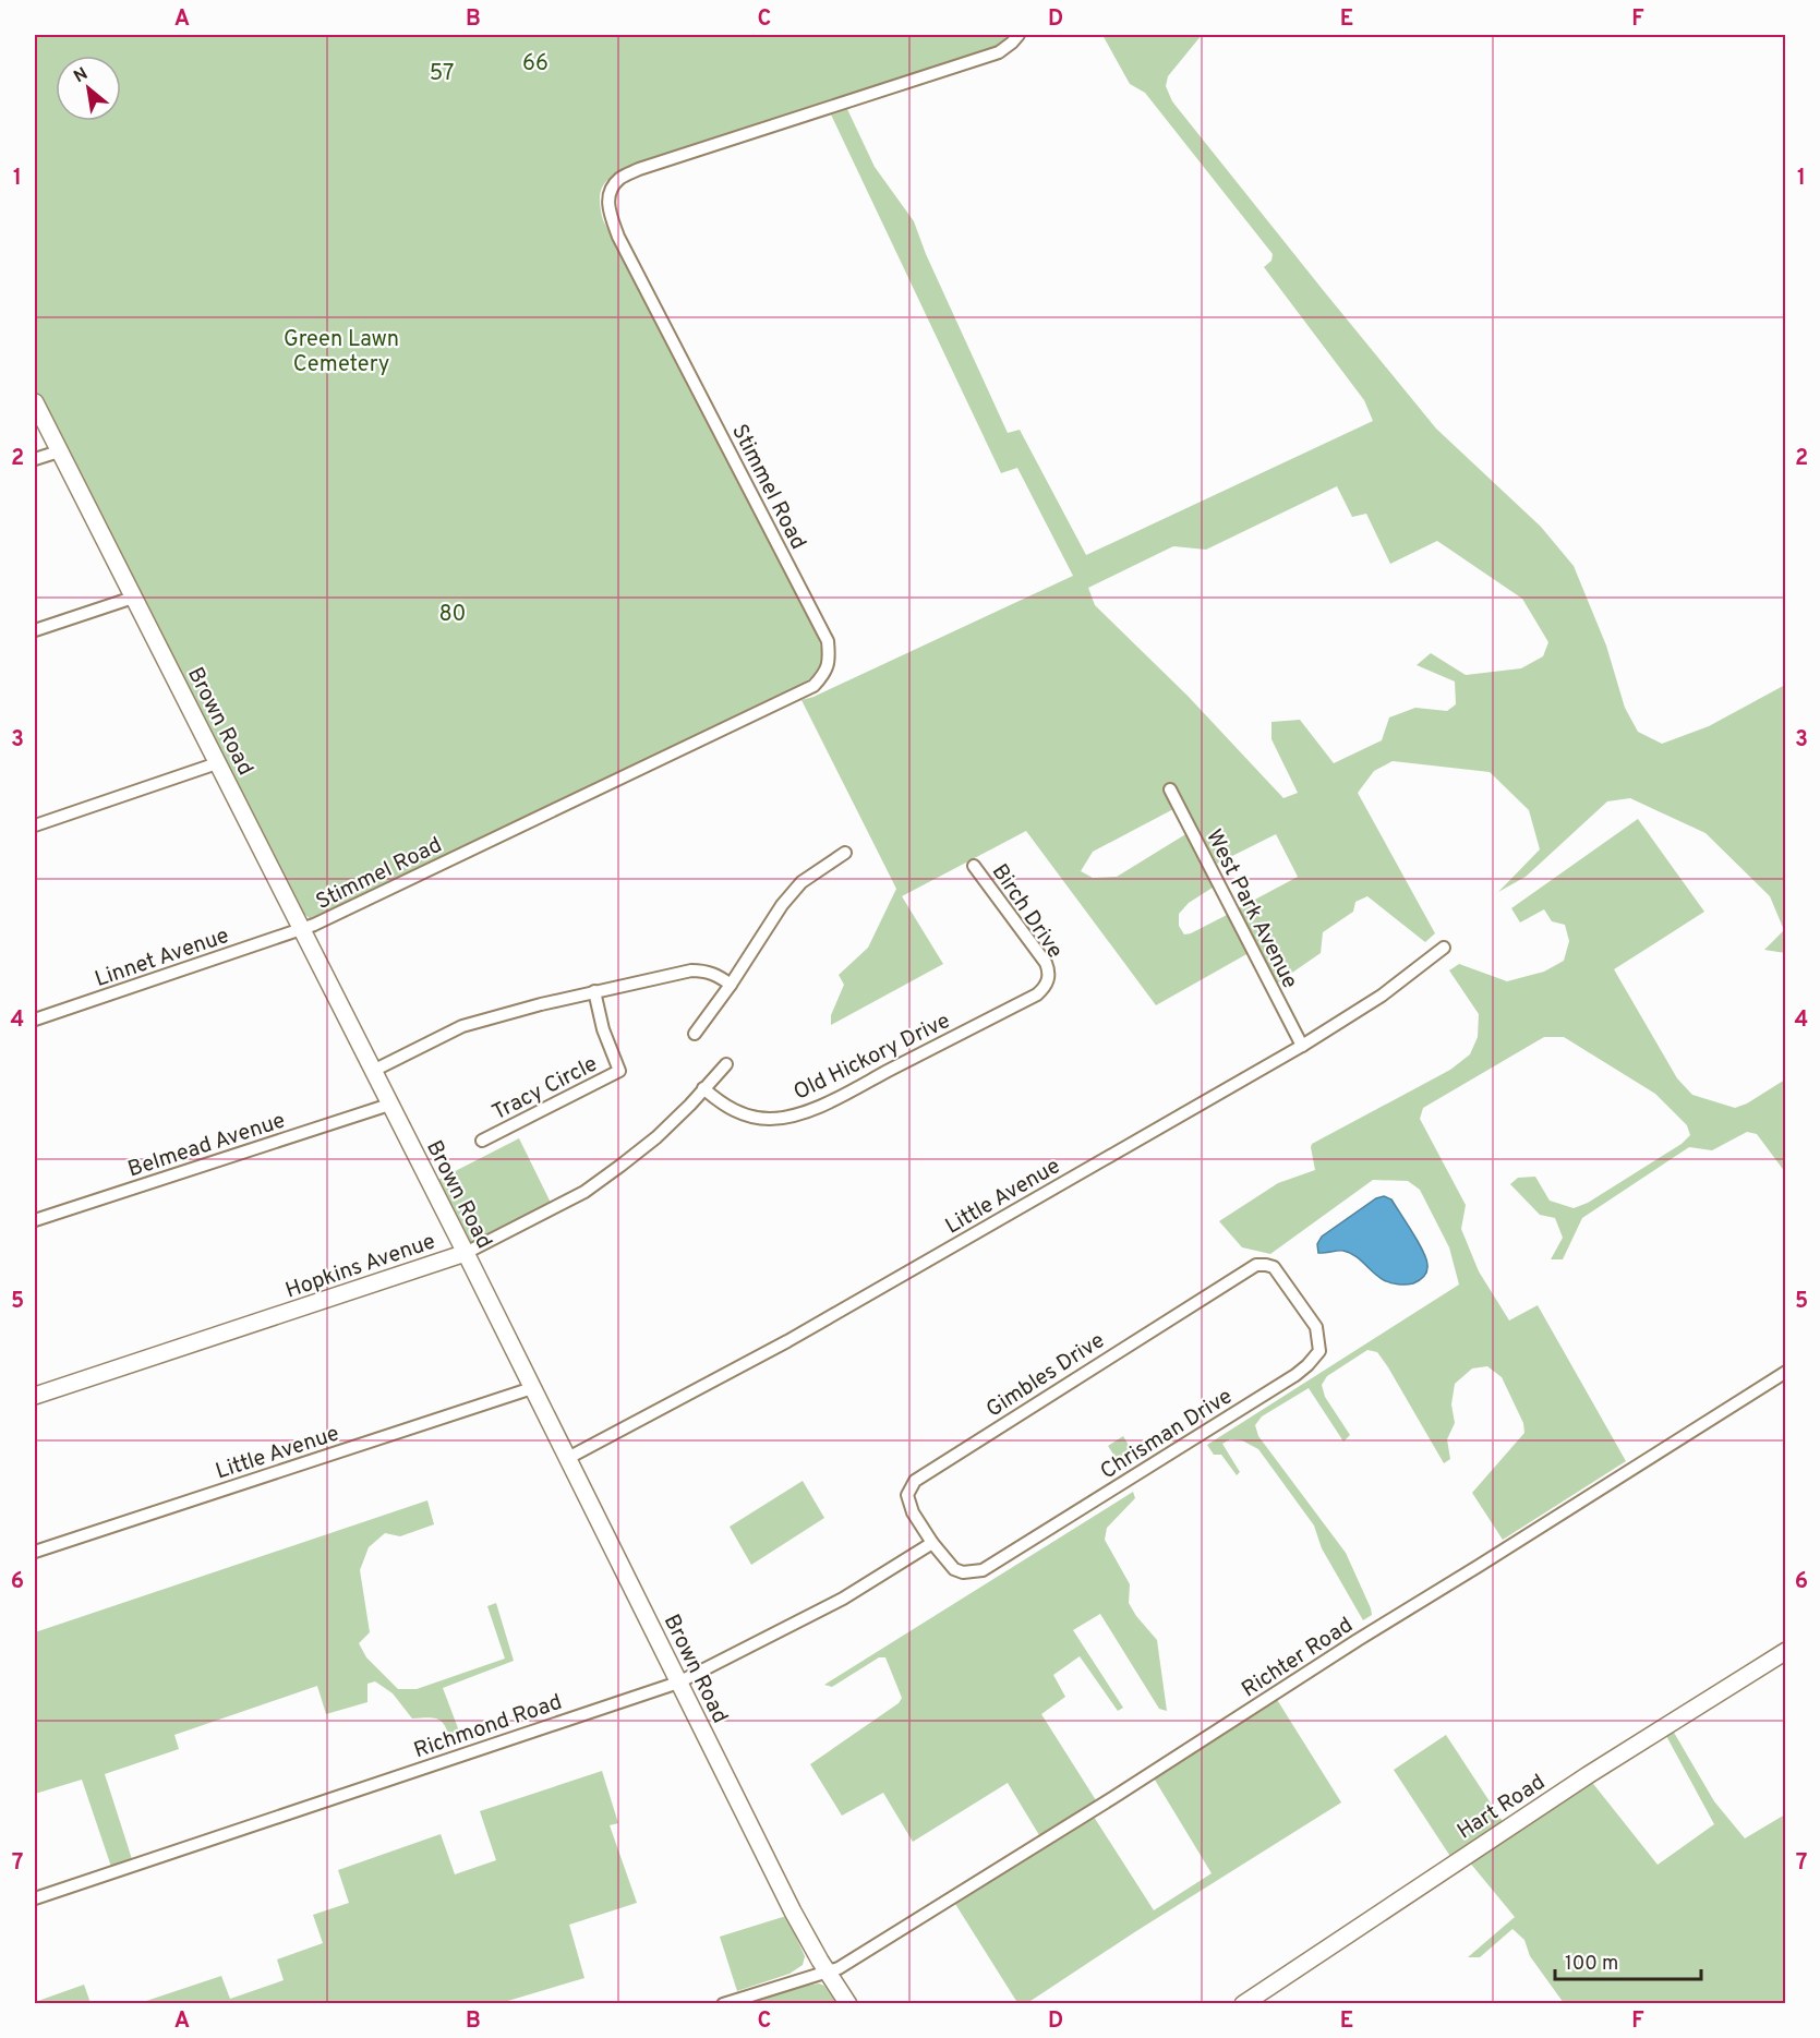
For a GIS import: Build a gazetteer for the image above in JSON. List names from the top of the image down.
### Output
{
  "streets": {
    "main road": ["Brown Road", "Hopkins Avenue", "Hart Road"],
    "street": [
      "Stimmel Road",
      "West Park Avenue",
      "Birch Drive",
      "Linnet Avenue",
      "Old Hickory Drive",
      "Tracy Circle",
      "Belmead Avenue",
      "Little Avenue",
      "Gimbles Drive",
      "Chrisman Drive",
      "Richter Road",
      "Richmond Road"
    ]
  },
  "crossings": [
    ["Stimmel Road", "Brown Road"],
    ["Stimmel Road", "Linnet Avenue"],
    ["Brown Road", "Linnet Avenue"],
    ["Brown Road", "Belmead Avenue"],
    ["Brown Road", "Little Avenue"],
    ["Brown Road", "Hopkins Avenue"],
    ["Brown Road", "Richter Road"],
    ["Brown Road", "Richmond Road"],
    ["West Park Avenue", "Little Avenue"],
    ["Birch Drive", "Old Hickory Drive"],
    ["Old Hickory Drive", "Hopkins Avenue"],
    ["Gimbles Drive", "Chrisman Drive"],
    ["Gimbles Drive", "Richmond Road"],
    ["Chrisman Drive", "Richmond Road"]
  ],
  "parks": [
    "66",
    "57",
    "Green Lawn Cemetery",
    "80"
  ],
  "scale_bar": "100 m",
  "north": "top left",
  "grid": {
    "columns": [
      "A",
      "B",
      "C",
      "D",
      "E",
      "F"
    ],
    "rows": [
      "1",
      "2",
      "3",
      "4",
      "5",
      "6",
      "7"
    ]
  }
}
